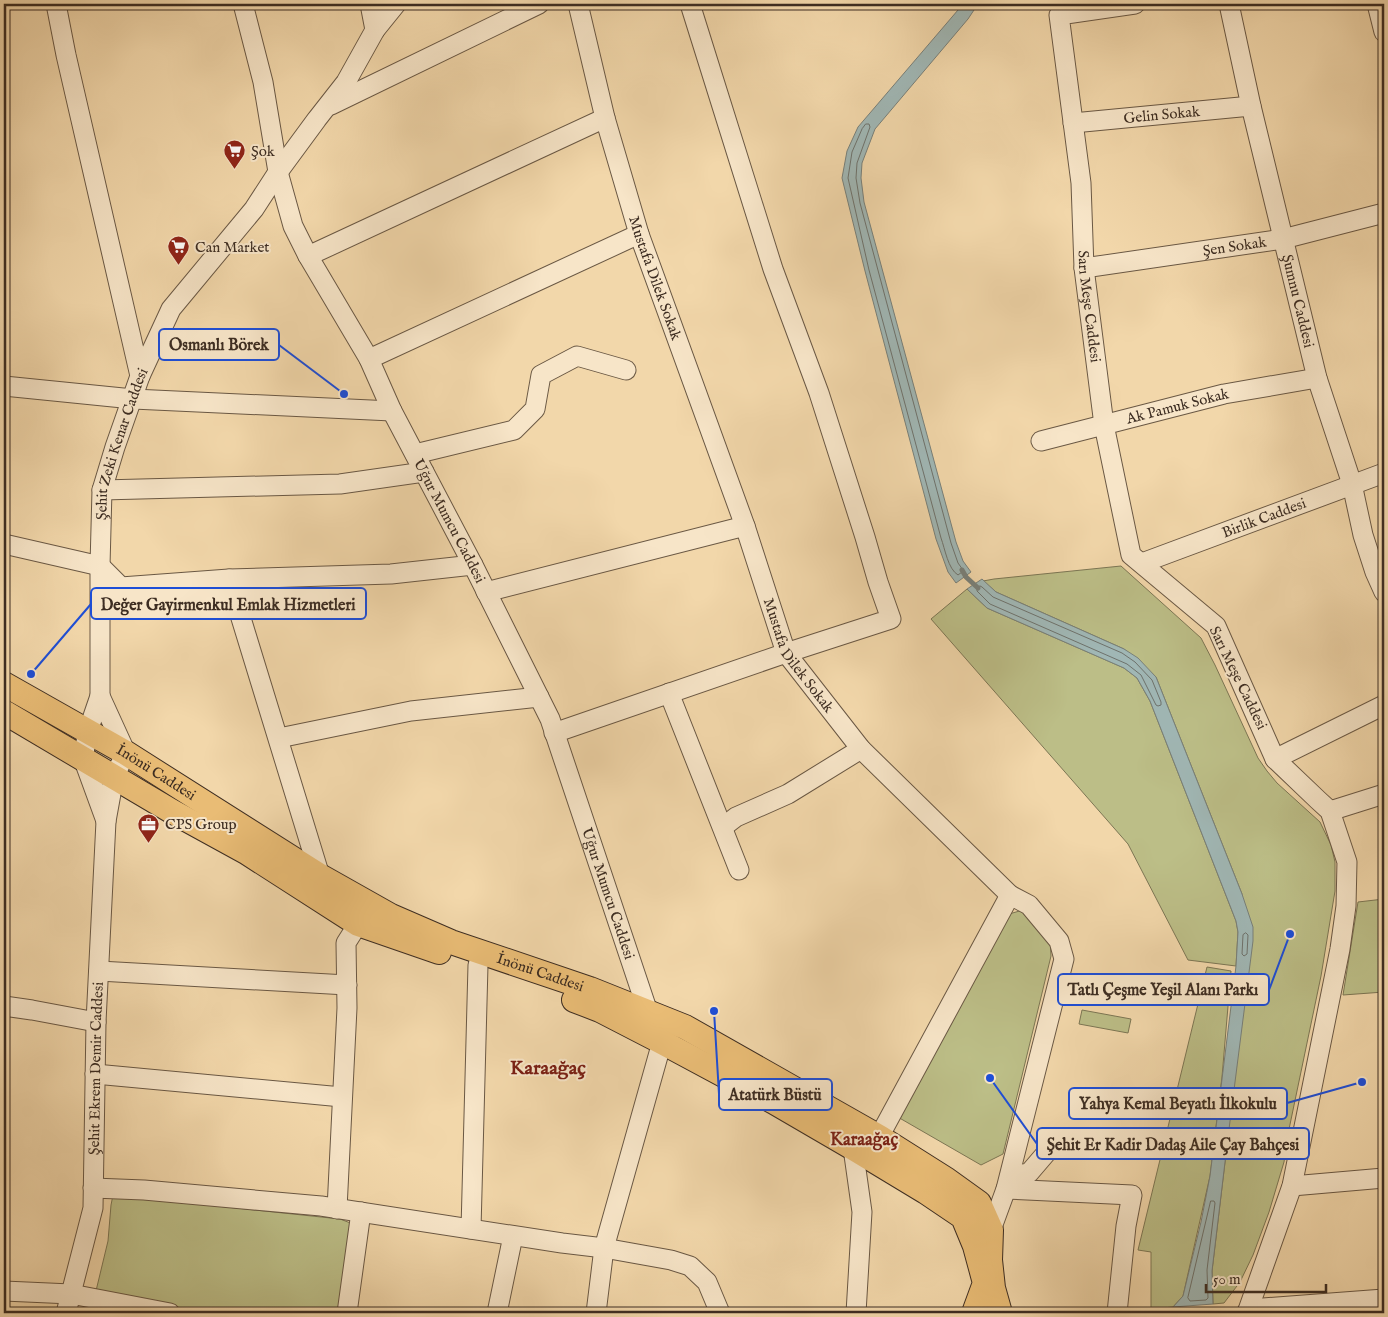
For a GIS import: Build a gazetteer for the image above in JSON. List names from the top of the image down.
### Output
{
  "streets": {
    "main road": ["İnönü Caddesi"],
    "street": [
      "Gelin Sokak",
      "Şen Sokak",
      "Mustafa Dilek Sokak",
      "Şumnu Caddesi",
      "Sarı Meşe Caddesi",
      "Ak Pamuk Sokak",
      "Şehit Zeki Kenar Caddesi",
      "Birlik Caddesi",
      "Uğur Mumcu Caddesi",
      "Şehit Ekrem Demir Caddesi"
    ]
  },
  "crossings": [
    ["Gelin Sokak", "Şumnu Caddesi"],
    ["Gelin Sokak", "Sarı Meşe Caddesi"],
    ["Şen Sokak", "Şumnu Caddesi"],
    ["Şen Sokak", "Sarı Meşe Caddesi"],
    ["Mustafa Dilek Sokak", "İnönü Caddesi"],
    ["Şumnu Caddesi", "Ak Pamuk Sokak"],
    ["Şumnu Caddesi", "Birlik Caddesi"],
    ["Sarı Meşe Caddesi", "Ak Pamuk Sokak"],
    ["Sarı Meşe Caddesi", "Birlik Caddesi"],
    ["Şehit Zeki Kenar Caddesi", "Uğur Mumcu Caddesi"],
    ["Uğur Mumcu Caddesi", "İnönü Caddesi"],
    ["İnönü Caddesi", "Şehit Ekrem Demir Caddesi"]
  ],
  "districts": ["Karaağaç", "Karaağaç"],
  "places": {
    "supermarket": ["Şok", "Can Market"],
    "other": [
      "Osmanlı Börek",
      "Değer Gayirmenkul Emlak Hizmetleri",
      "Tatlı Çeşme Yeşil Alanı Parkı",
      "Atatürk Büstü",
      "Şehit Er Kadir Dadaş Aile Çay Bahçesi",
      "Yahya Kemal Beyatlı İlkokulu"
    ],
    "office": ["CPS Group"]
  },
  "scale_bar": "50 m"
}
